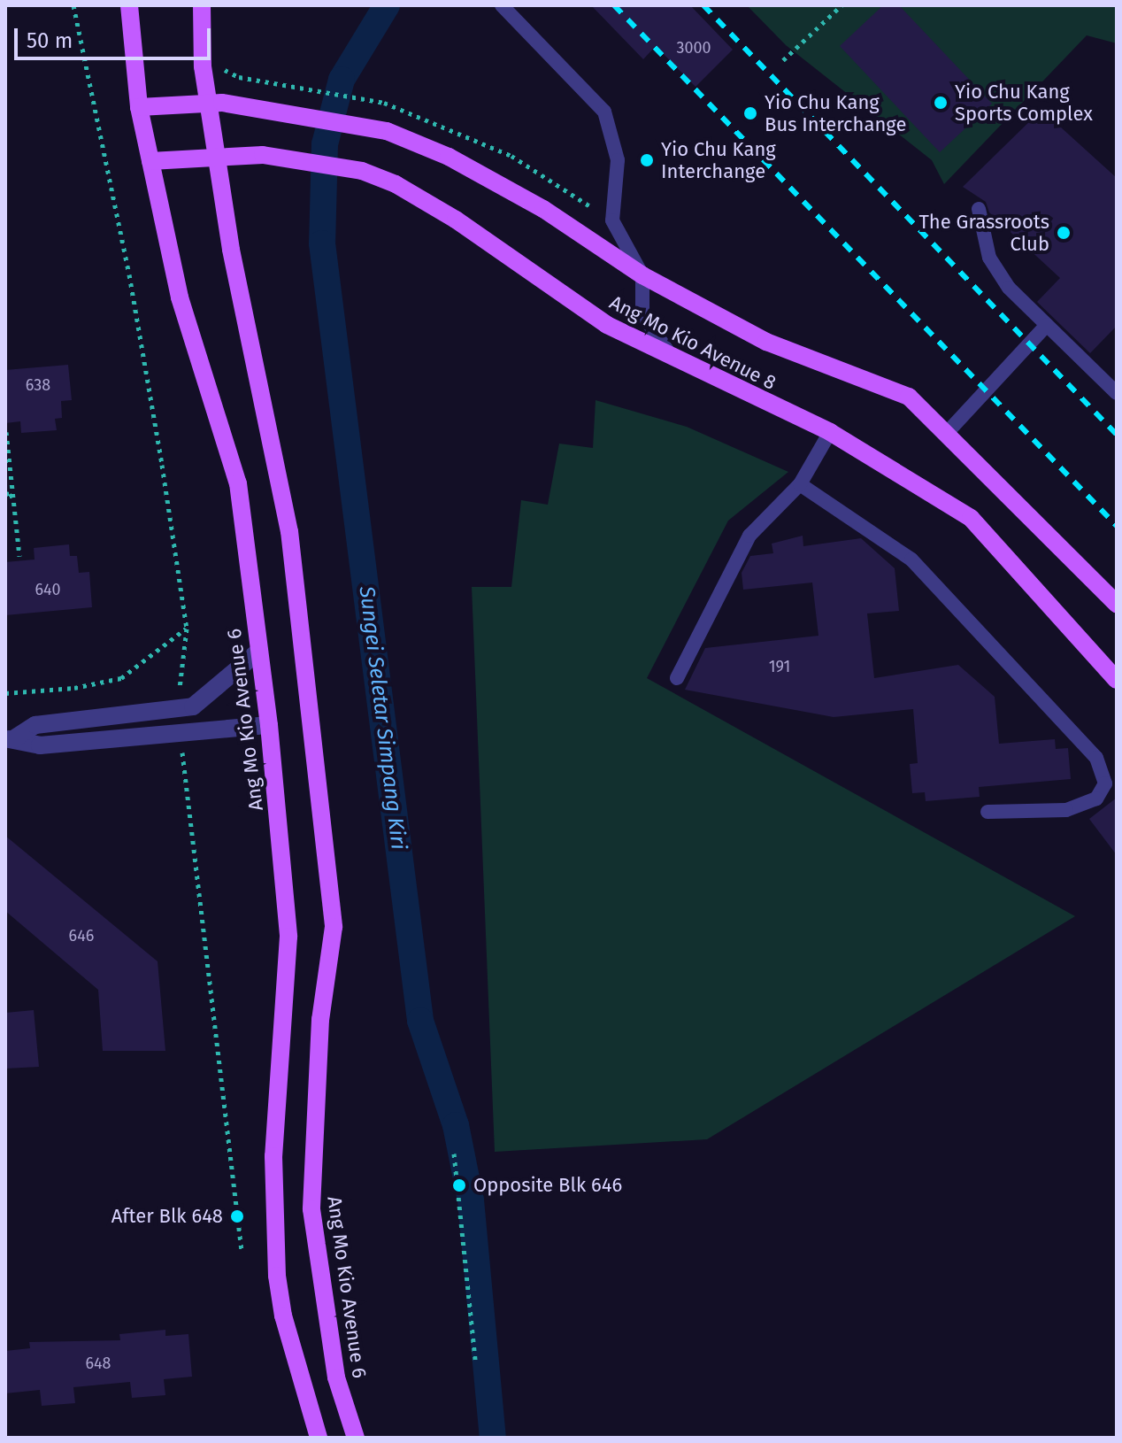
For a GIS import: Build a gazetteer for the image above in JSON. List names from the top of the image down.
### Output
{
  "streets": {
    "main road": ["Ang Mo Kio Avenue 8", "Ang Mo Kio Avenue 6"]
  },
  "crossings": [
    ["Ang Mo Kio Avenue 8", "Ang Mo Kio Avenue 6"]
  ],
  "water": ["Sungei Seletar Simpang Kiri"],
  "places": [
    "Yio Chu Kang Sports Complex",
    "Yio Chu Kang Bus Interchange",
    "Yio Chu Kang Interchange",
    "The Grassroots Club",
    "Opposite Blk 646",
    "After Blk 648"
  ],
  "house_numbers": [
    "3000",
    "638",
    "640",
    "191",
    "646",
    "648"
  ],
  "scale_bar": "50 m"
}
